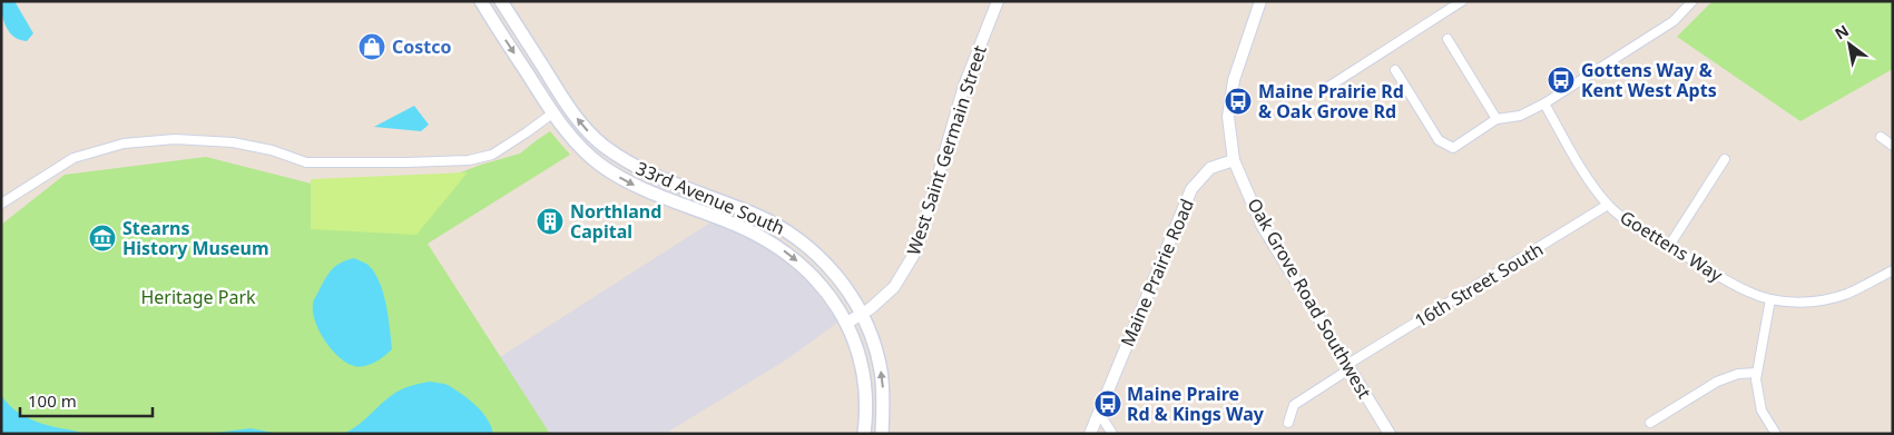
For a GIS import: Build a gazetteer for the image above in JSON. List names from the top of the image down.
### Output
{
  "streets": {
    "main road": ["33rd Avenue South"],
    "street": [
      "West Saint Germain Street",
      "Goettens Way",
      "Maine Prairie Road",
      "16th Street South",
      "Oak Grove Road Southwest"
    ]
  },
  "crossings": [
    ["West Saint Germain Street", "33rd Avenue South"],
    ["Goettens Way", "16th Street South"],
    ["Maine Prairie Road", "Oak Grove Road Southwest"],
    ["16th Street South", "Oak Grove Road Southwest"]
  ],
  "parks": ["Heritage Park"],
  "places": {
    "shop": ["Costco"],
    "bus stop": ["Gottens Way & Kent West Apts", "Maine Prairie Rd & Oak Grove Rd", "Maine Praire Rd & Kings Way"],
    "building": ["Northland Capital"],
    "museum": ["Stearns History Museum"]
  },
  "scale_bar": "100 m",
  "north": "top left"
}
